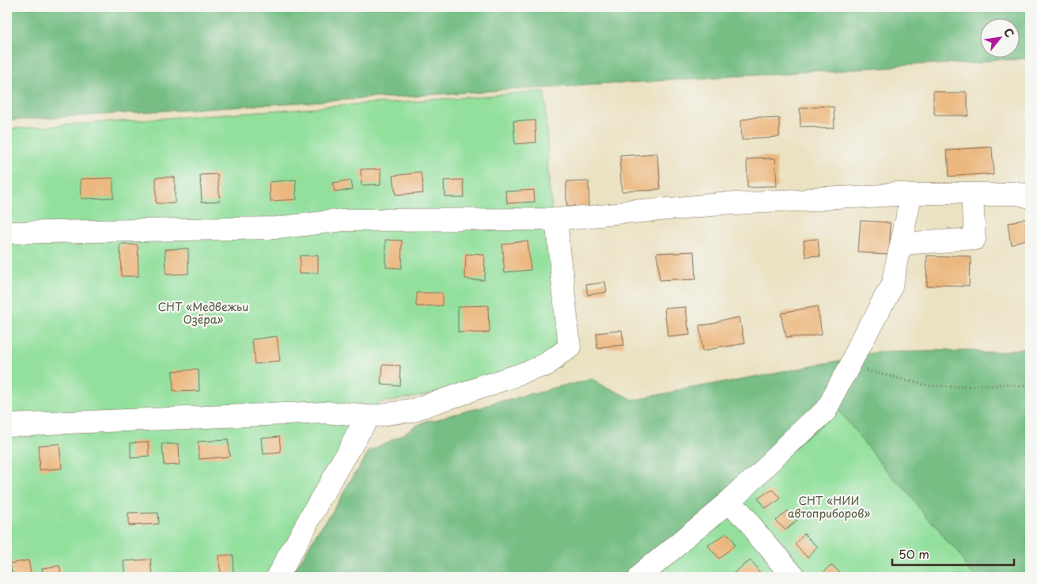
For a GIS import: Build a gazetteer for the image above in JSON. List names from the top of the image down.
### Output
{
  "parks": ["СНТ «Медвежьи Озёра»", "СНТ «НИИ автоприборов»"],
  "scale_bar": "50 m",
  "north": "top right"
}
